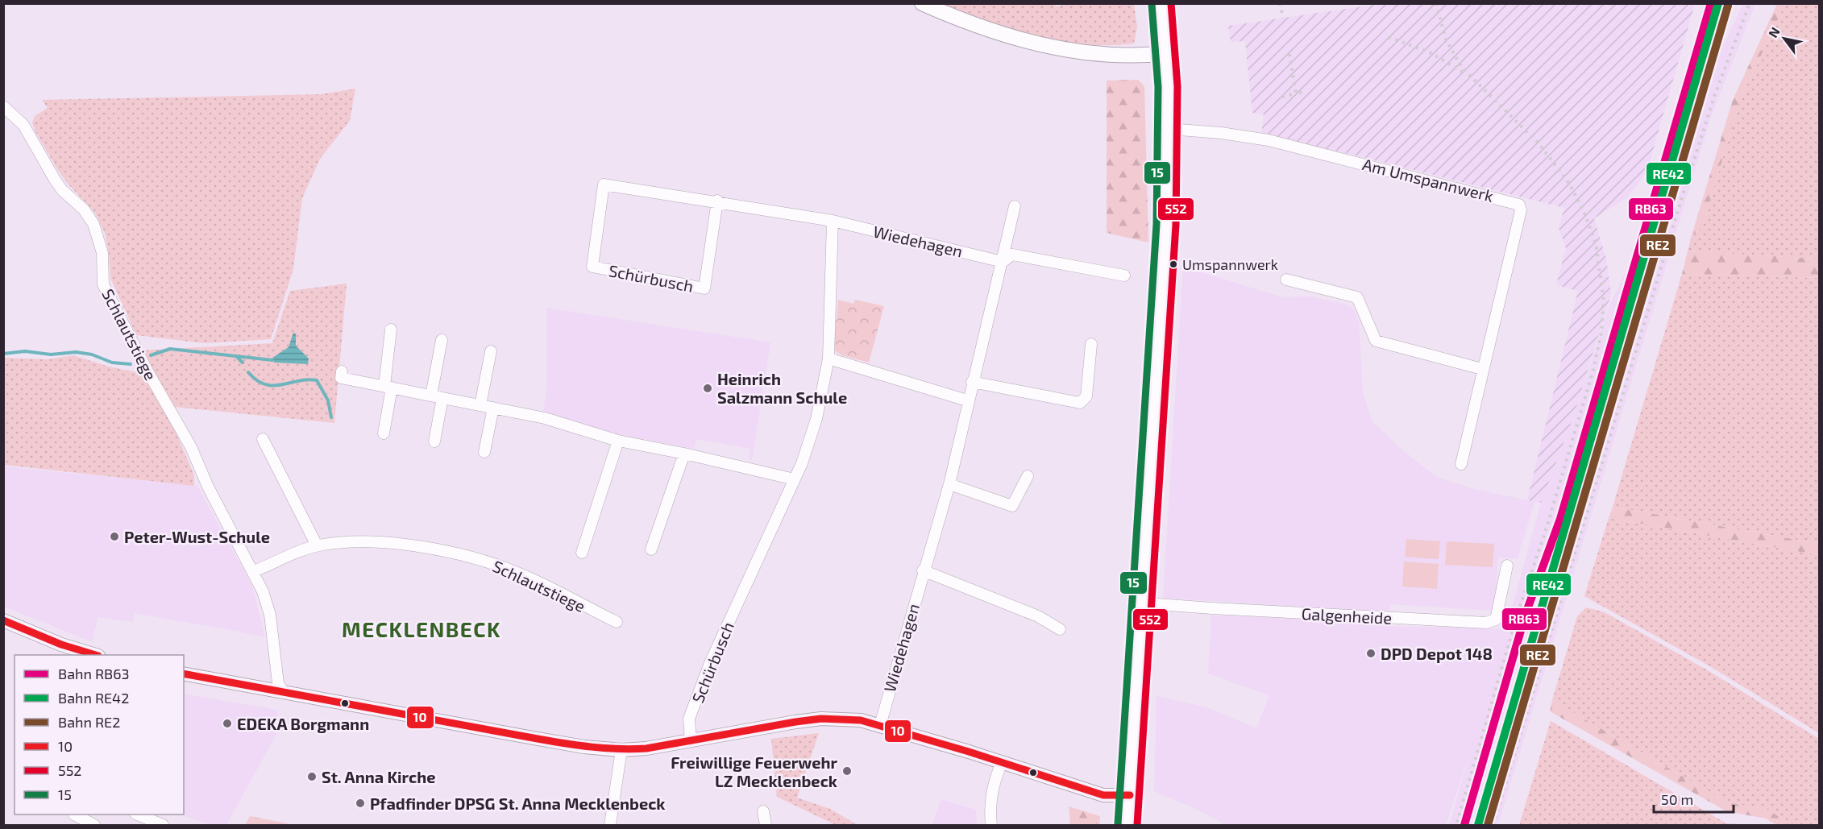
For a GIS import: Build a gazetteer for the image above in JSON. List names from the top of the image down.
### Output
{
  "streets": {
    "street": [
      "Am Umspannwerk",
      "Wiedehagen",
      "Schürbusch",
      "Schlautstiege",
      "Galgenheide"
    ]
  },
  "crossings": [
    ["Wiedehagen", "Schürbusch"]
  ],
  "districts": ["MECKLENBECK"],
  "places": [
    "Umspannwerk",
    "Heinrich Salzmann Schule",
    "Peter-Wust-Schule",
    "DPD Depot 148",
    "EDEKA Borgmann",
    "Freiwillige Feuerwehr LZ Mecklenbeck",
    "St. Anna Kirche",
    "Pfadfinder DPSG St. Anna Mecklenbeck"
  ],
  "lines": [
    "rail line RB63",
    "rail line RE42",
    "transit line 552",
    "transit line 15",
    "rail line RE2",
    "transit line 10"
  ],
  "legend": [
    "Bahn RB63",
    "Bahn RE42",
    "Bahn RE2",
    "10",
    "552",
    "15"
  ],
  "scale_bar": "50 m",
  "north": "top left"
}
